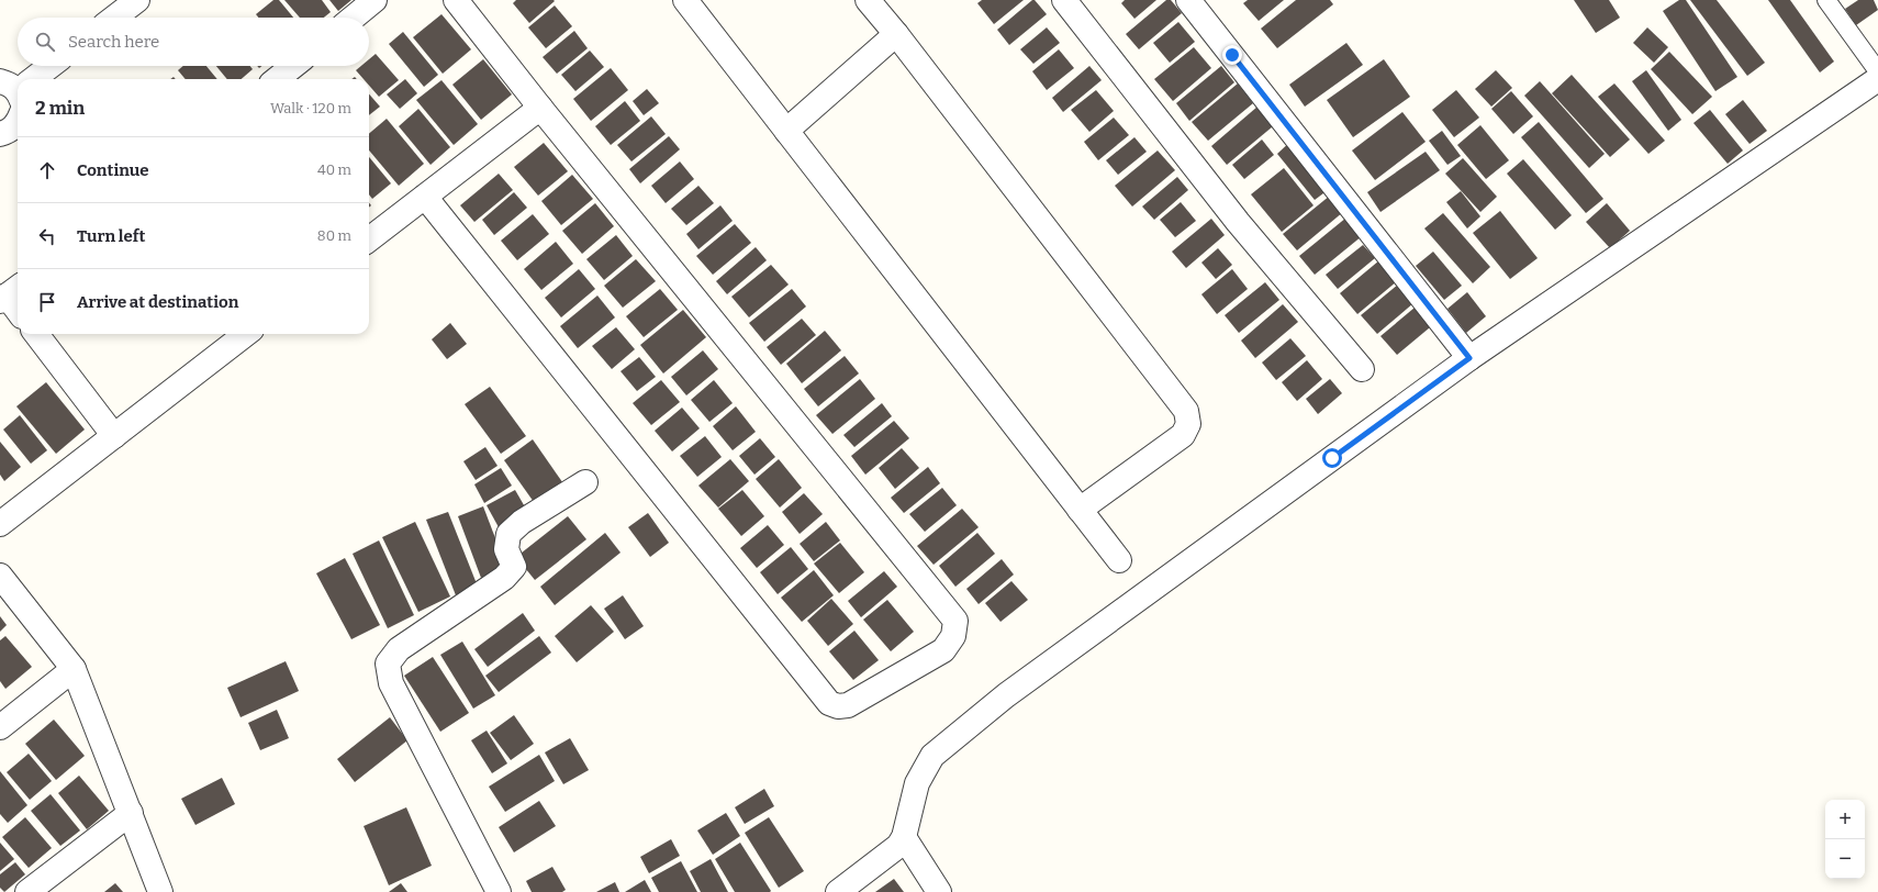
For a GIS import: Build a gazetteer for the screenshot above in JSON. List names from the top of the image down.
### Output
{
  "page": {
    "search": "Search here",
    "heading": ["2 min", "Walk · 120 m"],
    "list": [
      ["Continue", "40 m"],
      ["Turn left", "80 m"],
      "Arrive at destination"
    ],
    "map_buttons": ["+", "−"]
  }
}
